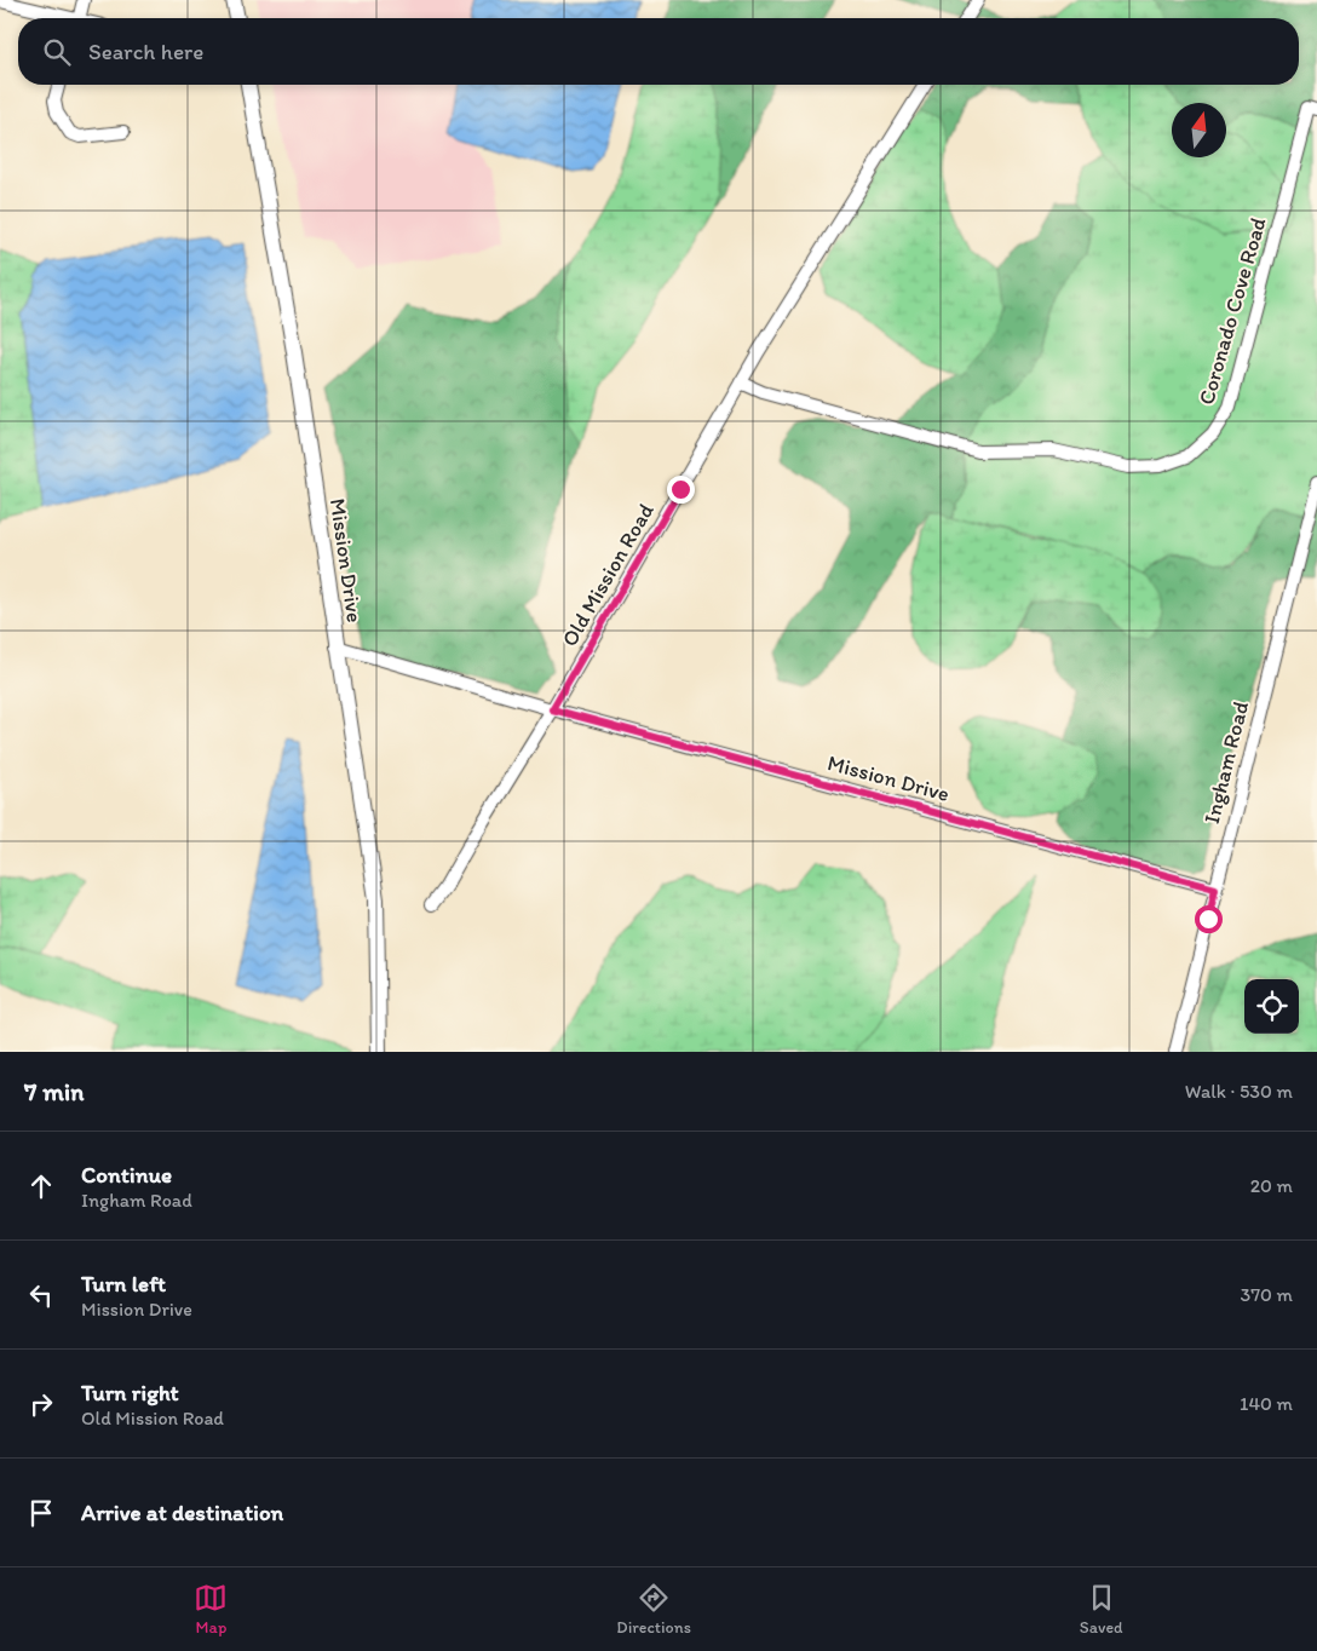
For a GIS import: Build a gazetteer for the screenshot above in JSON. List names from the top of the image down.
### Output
{
  "streets": {
    "street": [
      "Coronado Cove Road",
      "Mission Drive",
      "Old Mission Road",
      "Ingham Road"
    ]
  },
  "crossings": [
    ["Coronado Cove Road", "Old Mission Road"],
    ["Mission Drive", "Old Mission Road"],
    ["Mission Drive", "Ingham Road"]
  ],
  "north": "top",
  "page": {
    "search": "Search here",
    "heading": ["7 min", "Walk · 530 m"],
    "list": [
      ["Continue", "Ingham Road", "20 m"],
      ["Turn left", "Mission Drive", "370 m"],
      ["Turn right", "Old Mission Road", "140 m"],
      "Arrive at destination"
    ],
    "nav": ["Map", "Directions", "Saved"]
  }
}
